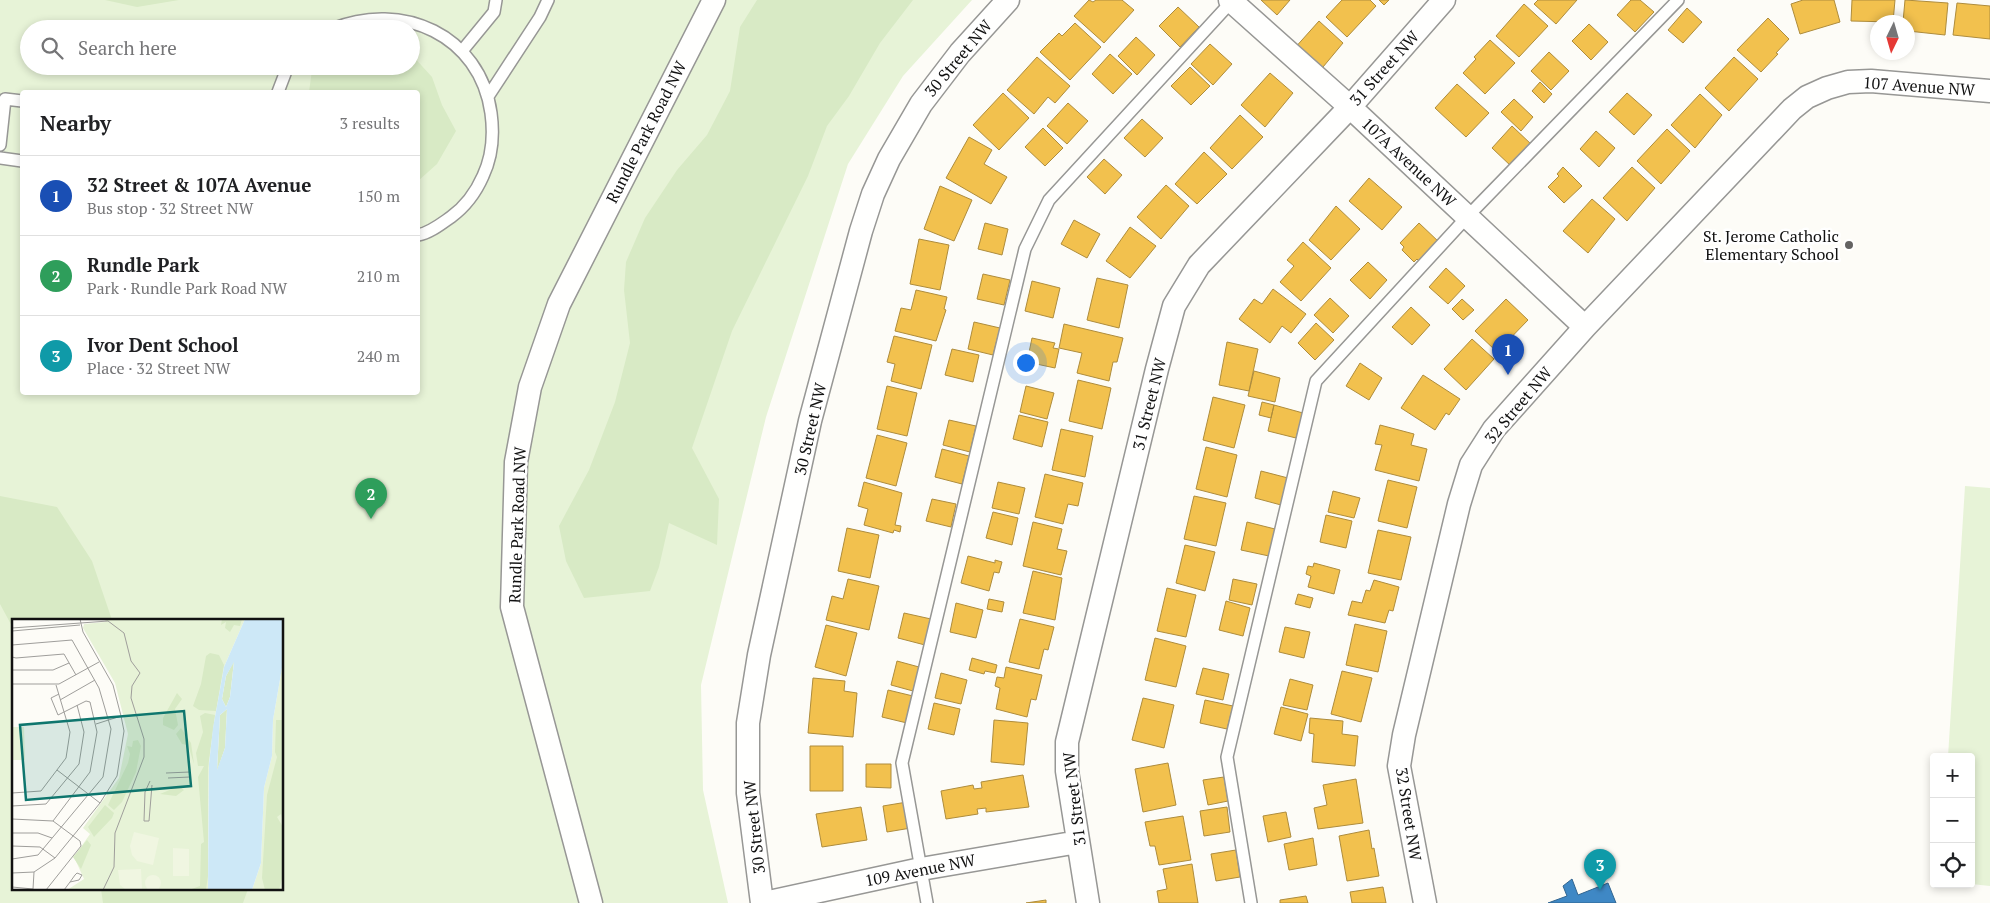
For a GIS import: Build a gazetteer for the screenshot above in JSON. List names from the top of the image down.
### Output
{
  "streets": {
    "street": [
      "30 Street NW",
      "31 Street NW",
      "107 Avenue NW",
      "Rundle Park Road NW",
      "107A Avenue NW",
      "32 Street NW",
      "109 Avenue NW"
    ]
  },
  "crossings": [
    ["30 Street NW", "109 Avenue NW"],
    ["31 Street NW", "107A Avenue NW"],
    ["31 Street NW", "109 Avenue NW"],
    ["107 Avenue NW", "32 Street NW"],
    ["107A Avenue NW", "32 Street NW"]
  ],
  "places": ["St. Jerome Catholic Elementary School"],
  "north": "bottom",
  "page": {
    "search": "Search here",
    "heading": ["Nearby", "3 results"],
    "list": [
      {
        "mark": "1",
        "name": "32 Street & 107A Avenue",
        "note": "Bus stop · 32 Street NW",
        "value": "150 m"
      },
      {
        "mark": "2",
        "name": "Rundle Park",
        "note": "Park · Rundle Park Road NW",
        "value": "210 m"
      },
      {
        "mark": "3",
        "name": "Ivor Dent School",
        "note": "Place · 32 Street NW",
        "value": "240 m"
      }
    ],
    "pins": ["1", "2", "3"],
    "map_buttons": ["+", "−"]
  }
}
